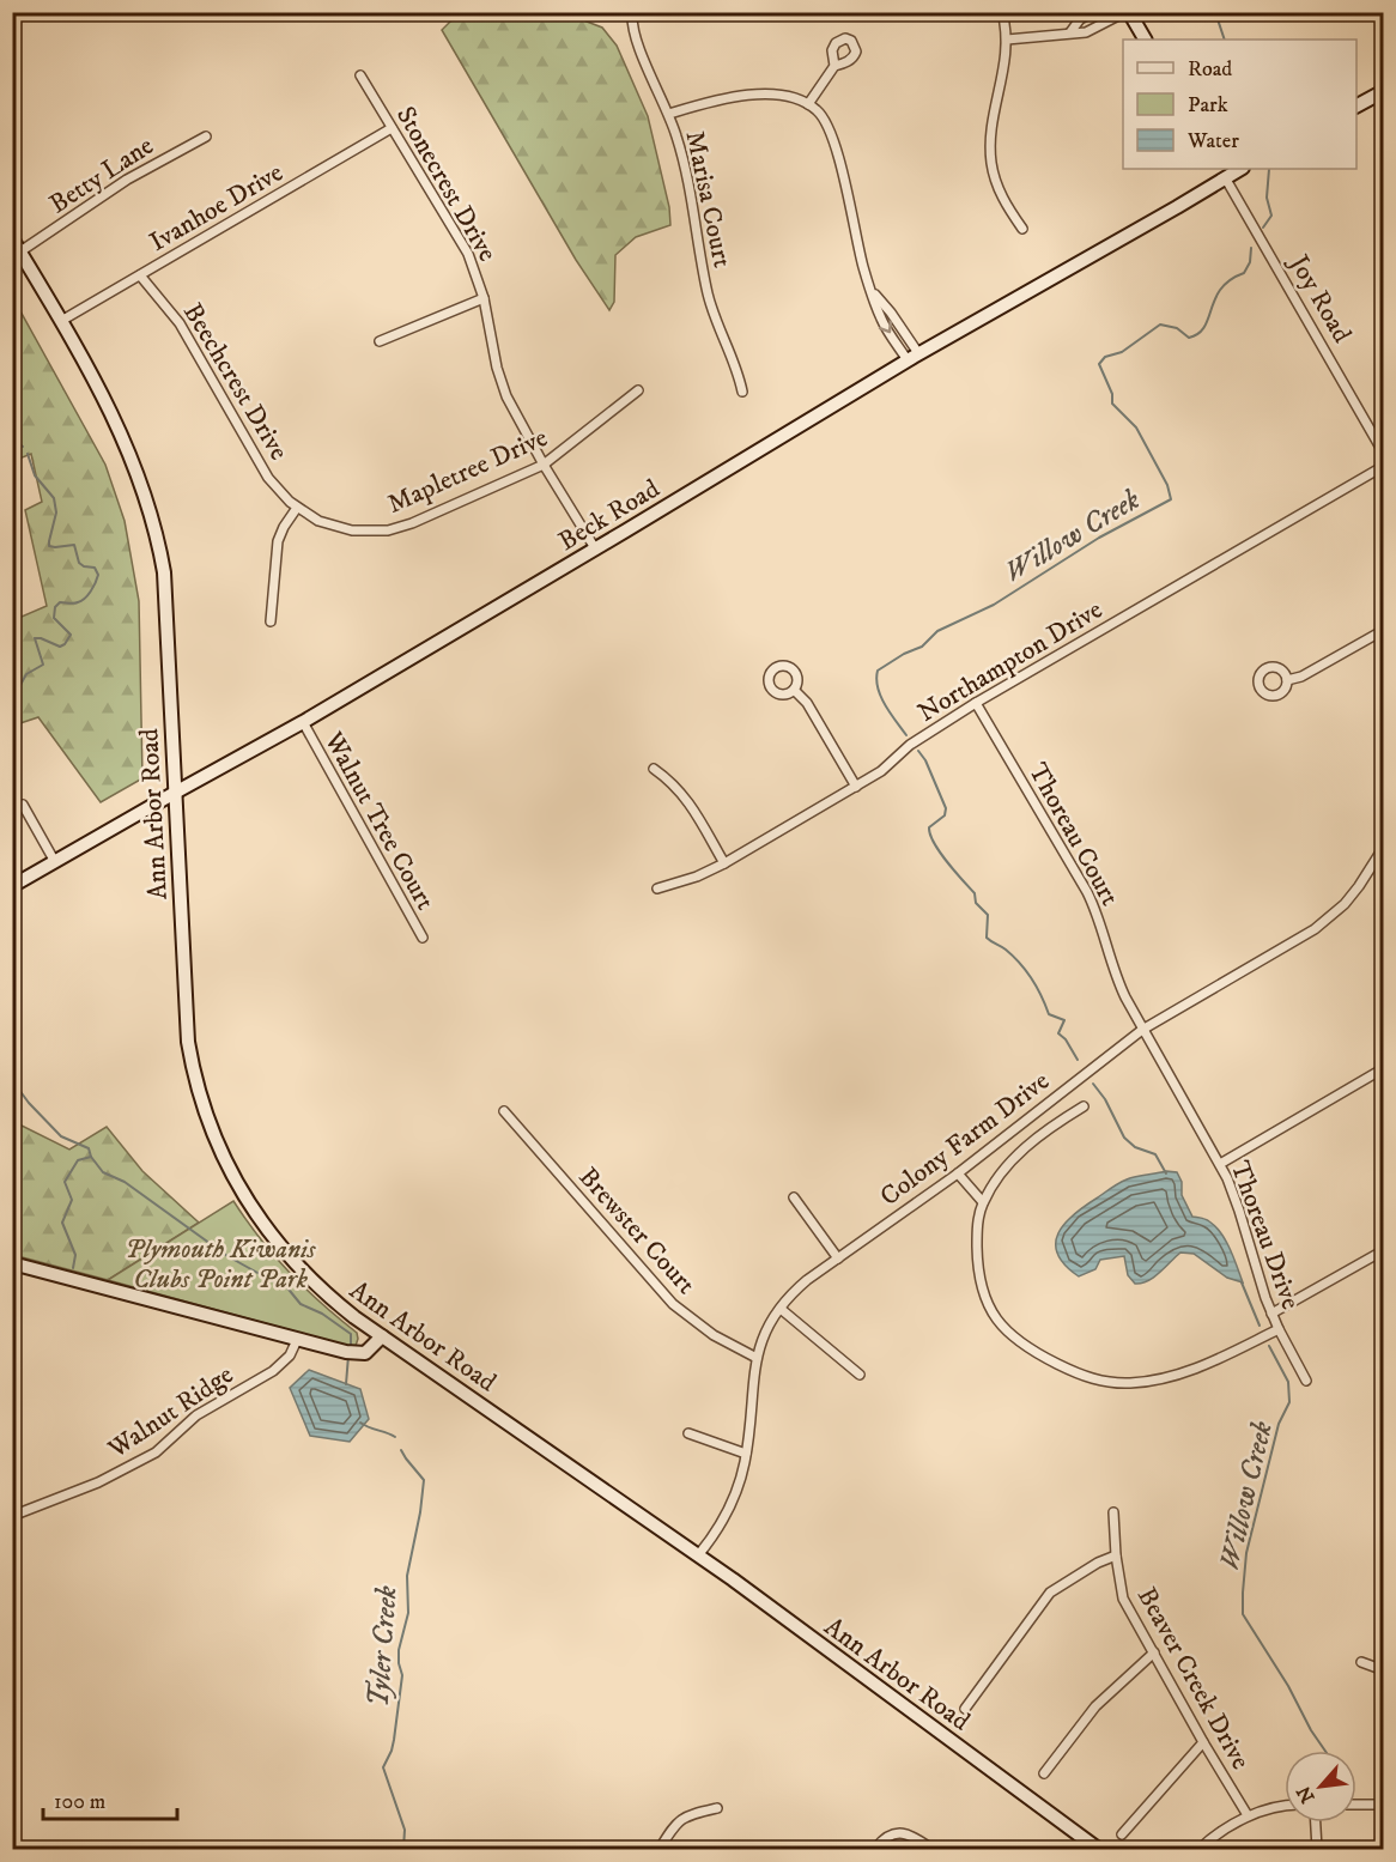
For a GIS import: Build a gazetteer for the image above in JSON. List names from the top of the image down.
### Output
{
  "streets": {
    "main road": ["Beck Road", "Ann Arbor Road"],
    "street": [
      "Betty Lane",
      "Stonecrest Drive",
      "Marisa Court",
      "Ivanhoe Drive",
      "Joy Road",
      "Beechcrest Drive",
      "Mapletree Drive",
      "Northampton Drive",
      "Walnut Tree Court",
      "Thoreau Court",
      "Colony Farm Drive",
      "Brewster Court",
      "Thoreau Drive",
      "Walnut Ridge",
      "Beaver Creek Drive"
    ]
  },
  "crossings": [
    ["Betty Lane", "Ann Arbor Road"],
    ["Stonecrest Drive", "Ivanhoe Drive"],
    ["Stonecrest Drive", "Mapletree Drive"],
    ["Stonecrest Drive", "Beck Road"],
    ["Ivanhoe Drive", "Beechcrest Drive"],
    ["Ivanhoe Drive", "Ann Arbor Road"],
    ["Joy Road", "Beck Road"],
    ["Beechcrest Drive", "Mapletree Drive"],
    ["Beck Road", "Ann Arbor Road"],
    ["Beck Road", "Walnut Tree Court"],
    ["Northampton Drive", "Thoreau Court"],
    ["Ann Arbor Road", "Colony Farm Drive"],
    ["Thoreau Court", "Colony Farm Drive"],
    ["Thoreau Court", "Thoreau Drive"],
    ["Colony Farm Drive", "Brewster Court"],
    ["Colony Farm Drive", "Thoreau Drive"]
  ],
  "water": ["Willow Creek", "Tyler Creek"],
  "parks": ["Plymouth Kiwanis Clubs Point Park"],
  "legend": ["Road", "Park", "Water"],
  "scale_bar": "100 m",
  "north": "bottom left"
}
